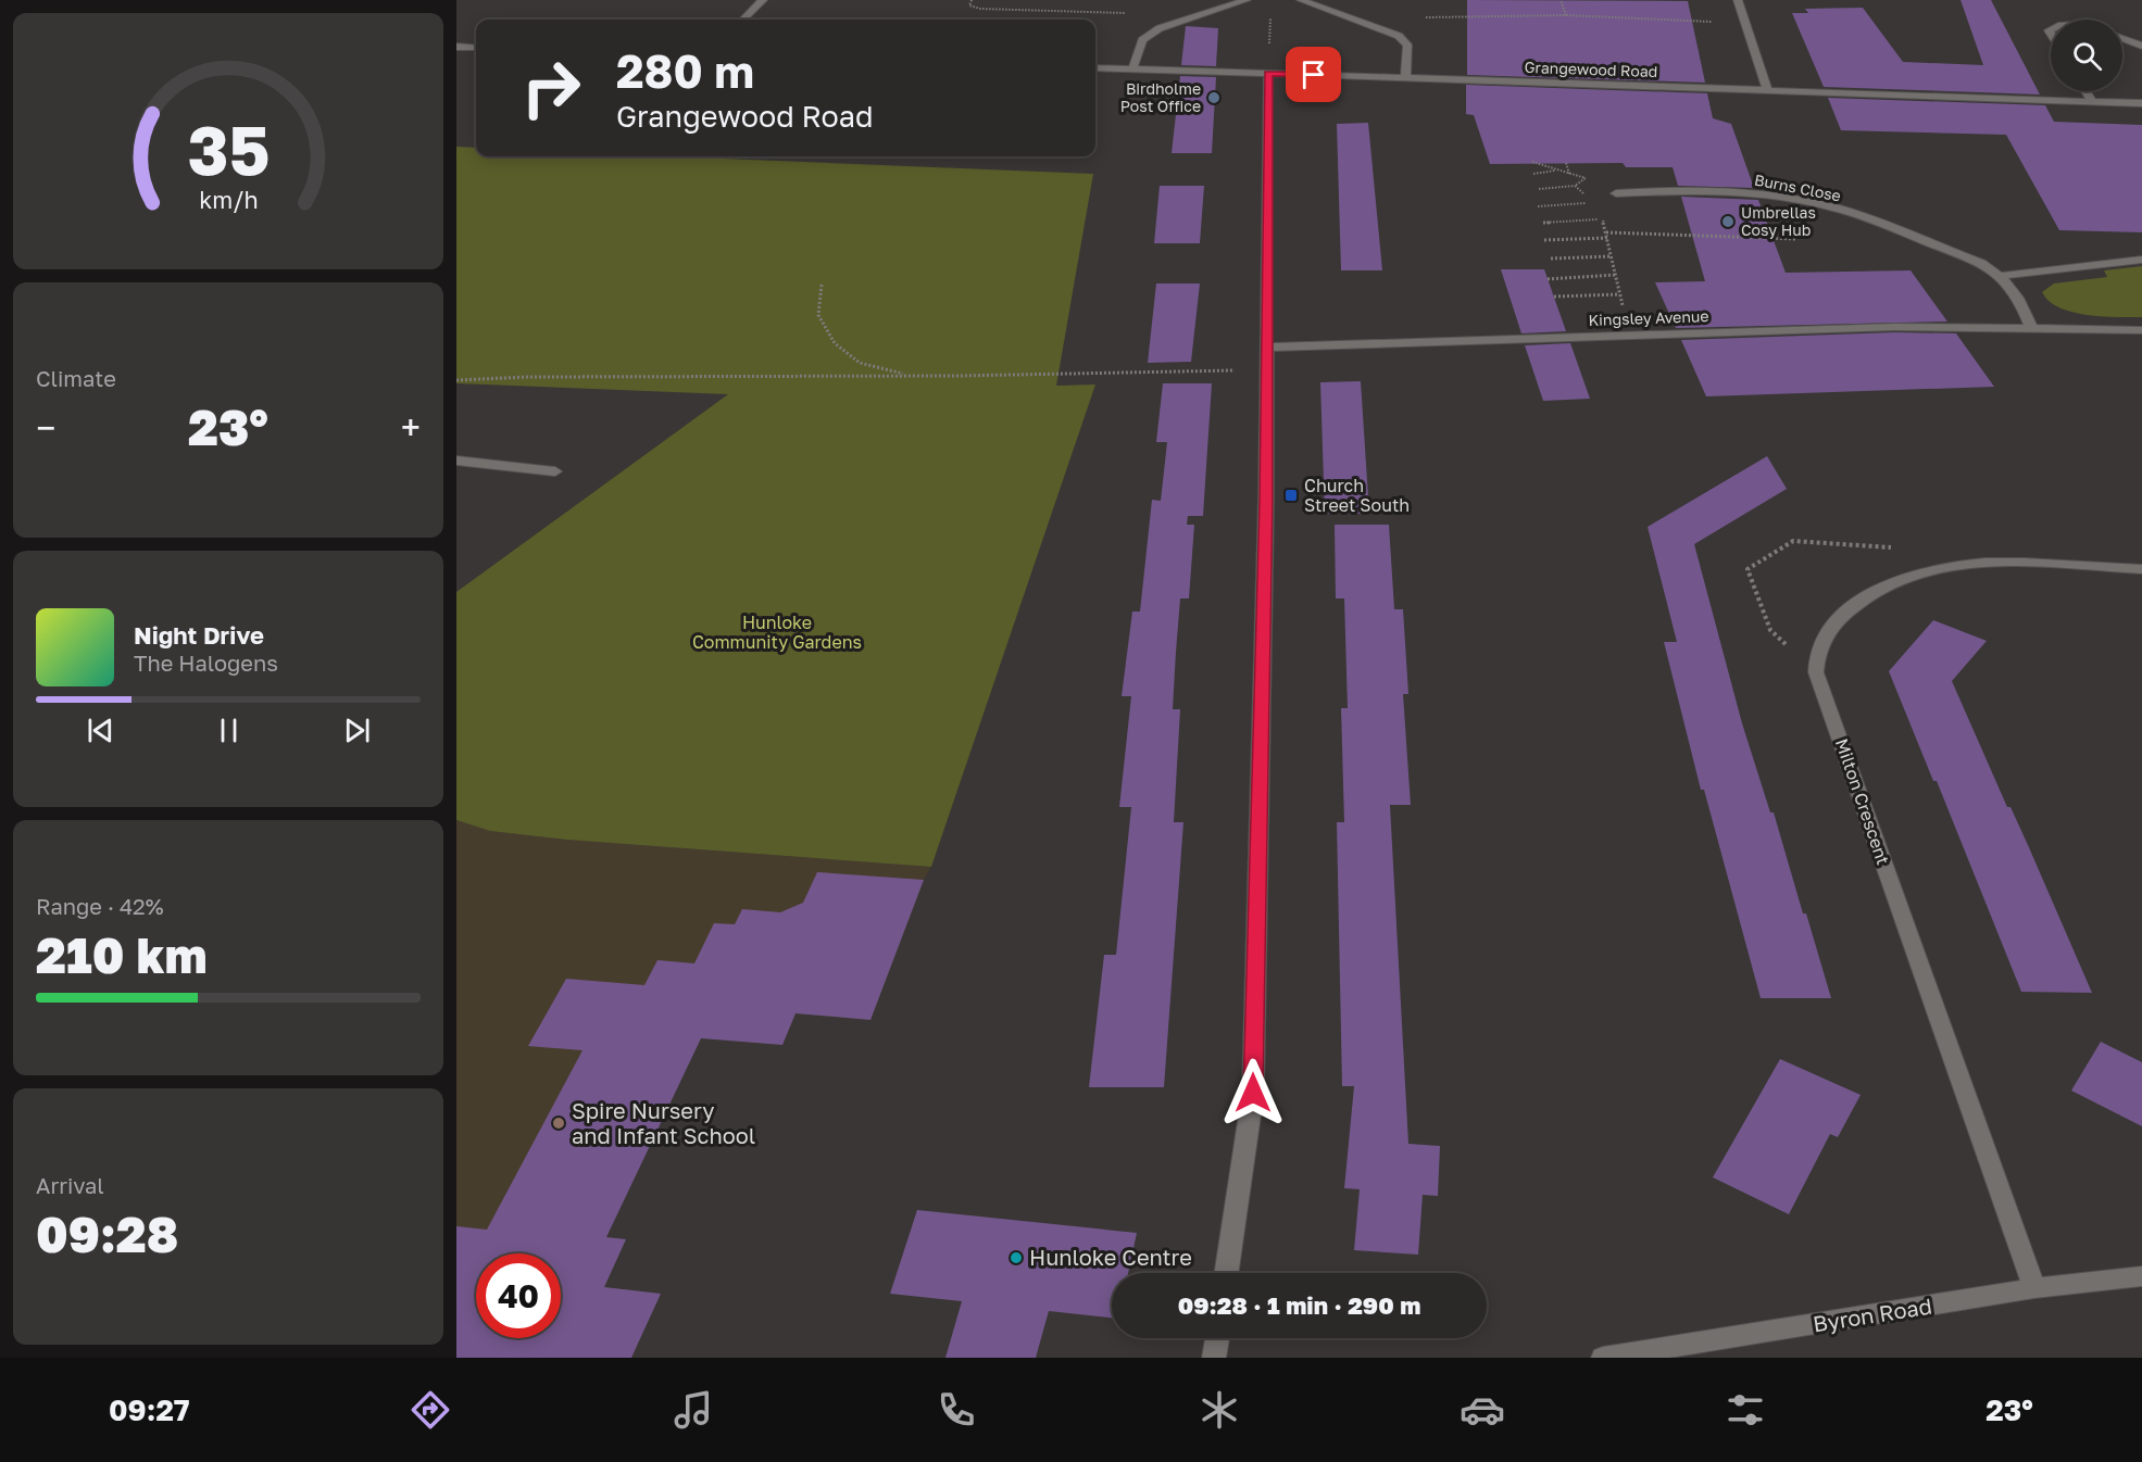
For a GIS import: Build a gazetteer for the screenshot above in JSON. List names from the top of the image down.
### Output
{
  "streets": {
    "street": [
      "Grangewood Road",
      "Burns Close",
      "Kingsley Avenue",
      "Milton Crescent",
      "Byron Road"
    ]
  },
  "crossings": [
    ["Milton Crescent", "Byron Road"]
  ],
  "parks": ["Hunloke Community Gardens"],
  "places": {
    "other": [
      "Birdholme Post Office",
      "Umbrellas Cosy Hub",
      "Spire Nursery and Infant School",
      "Hunloke Centre"
    ],
    "transit": ["Church Street South"]
  },
  "page": {
    "turn": ["280 m", "Grangewood Road"],
    "tile": [
      "Climate",
      ["Range · 42%", "210 km"],
      ["Arrival", "09:28"]
    ],
    "heat": ["−", "23°", "+"],
    "song": ["Night Drive", "The Halogens"],
    "limit": "40",
    "trip": "09:28 · 1 min · 290 m",
    "tabs": ["09:27", "23°"],
    "gauge": ["35", "km/h"]
  }
}
